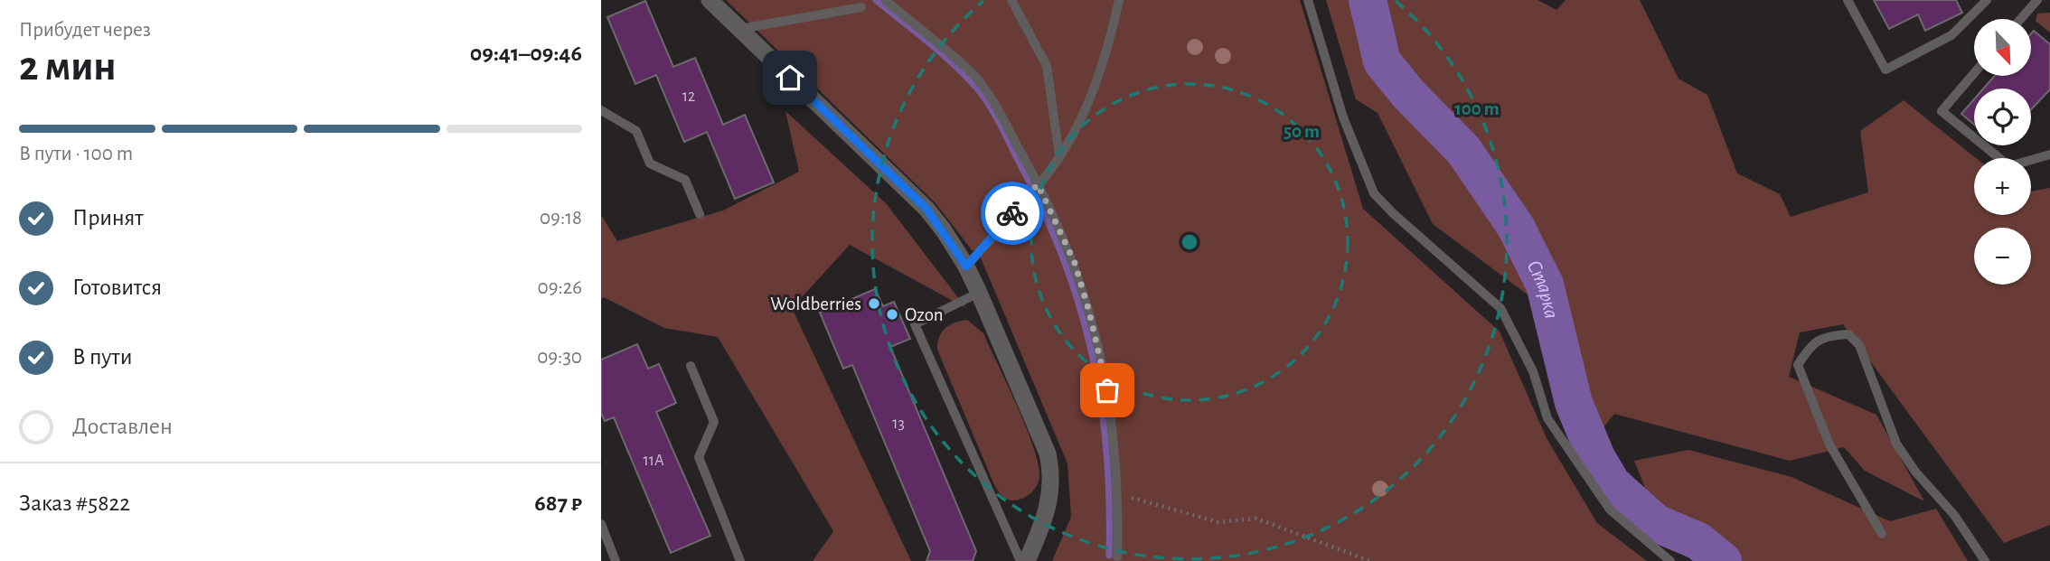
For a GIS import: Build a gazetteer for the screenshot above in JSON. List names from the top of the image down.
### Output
{
  "water": ["Старка"],
  "places": ["Woldberries", "Ozon"],
  "house_numbers": ["12", "13", "11А"],
  "north": "bottom right",
  "page": {
    "heading": ["2 мин", "Прибудет через", "09:41–09:46"],
    "panel": ["Заказ #5822", "687 ₽"],
    "map_buttons": ["+", "−"],
    "bar": "В пути · 100 m",
    "list": [
      ["Принят", "09:18"],
      ["Готовится", "09:26"],
      ["В пути", "09:30"],
      "Доставлен"
    ]
  },
  "rings": ["100 m", "50 m"]
}
